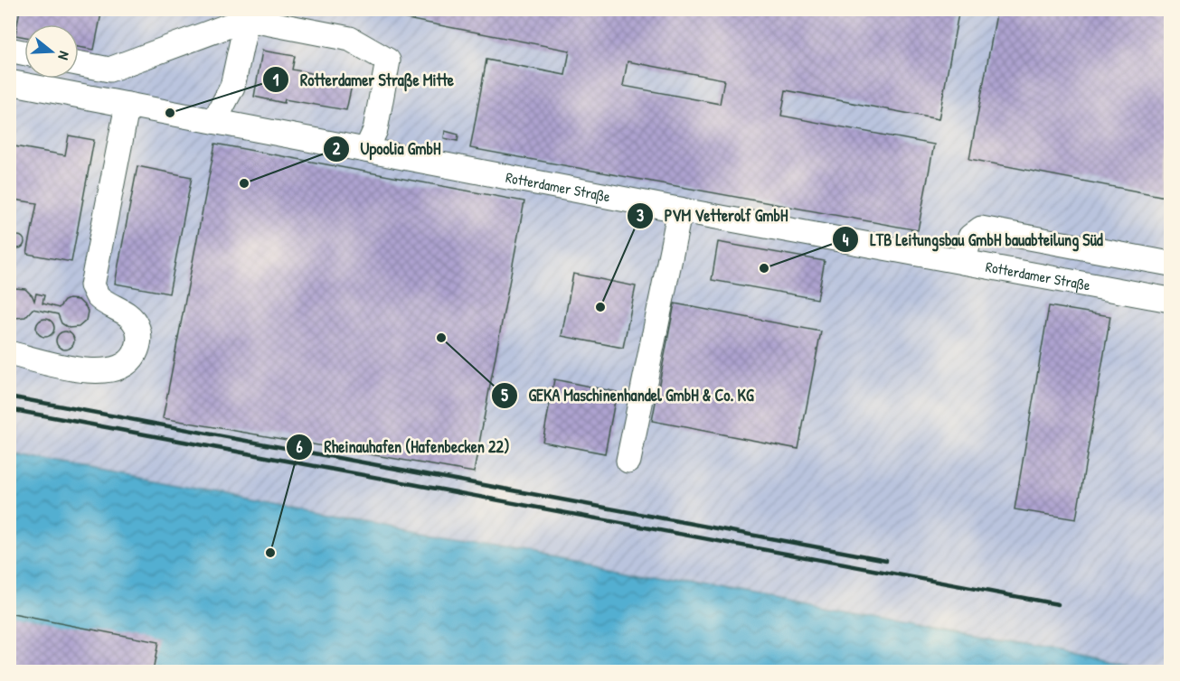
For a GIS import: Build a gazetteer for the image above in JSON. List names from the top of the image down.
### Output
{
  "streets": {
    "street": ["Rotterdamer Straße"]
  },
  "places": [
    "Rotterdamer Straße Mitte",
    "Upoolia GmbH",
    "LTB Leitungsbau GmbH bauabteilung Süd",
    "PVM Vetterolf GmbH",
    "GEKA Maschinenhandel GmbH & Co. KG",
    "Rheinauhafen (Hafenbecken 22)"
  ],
  "north": "right"
}
